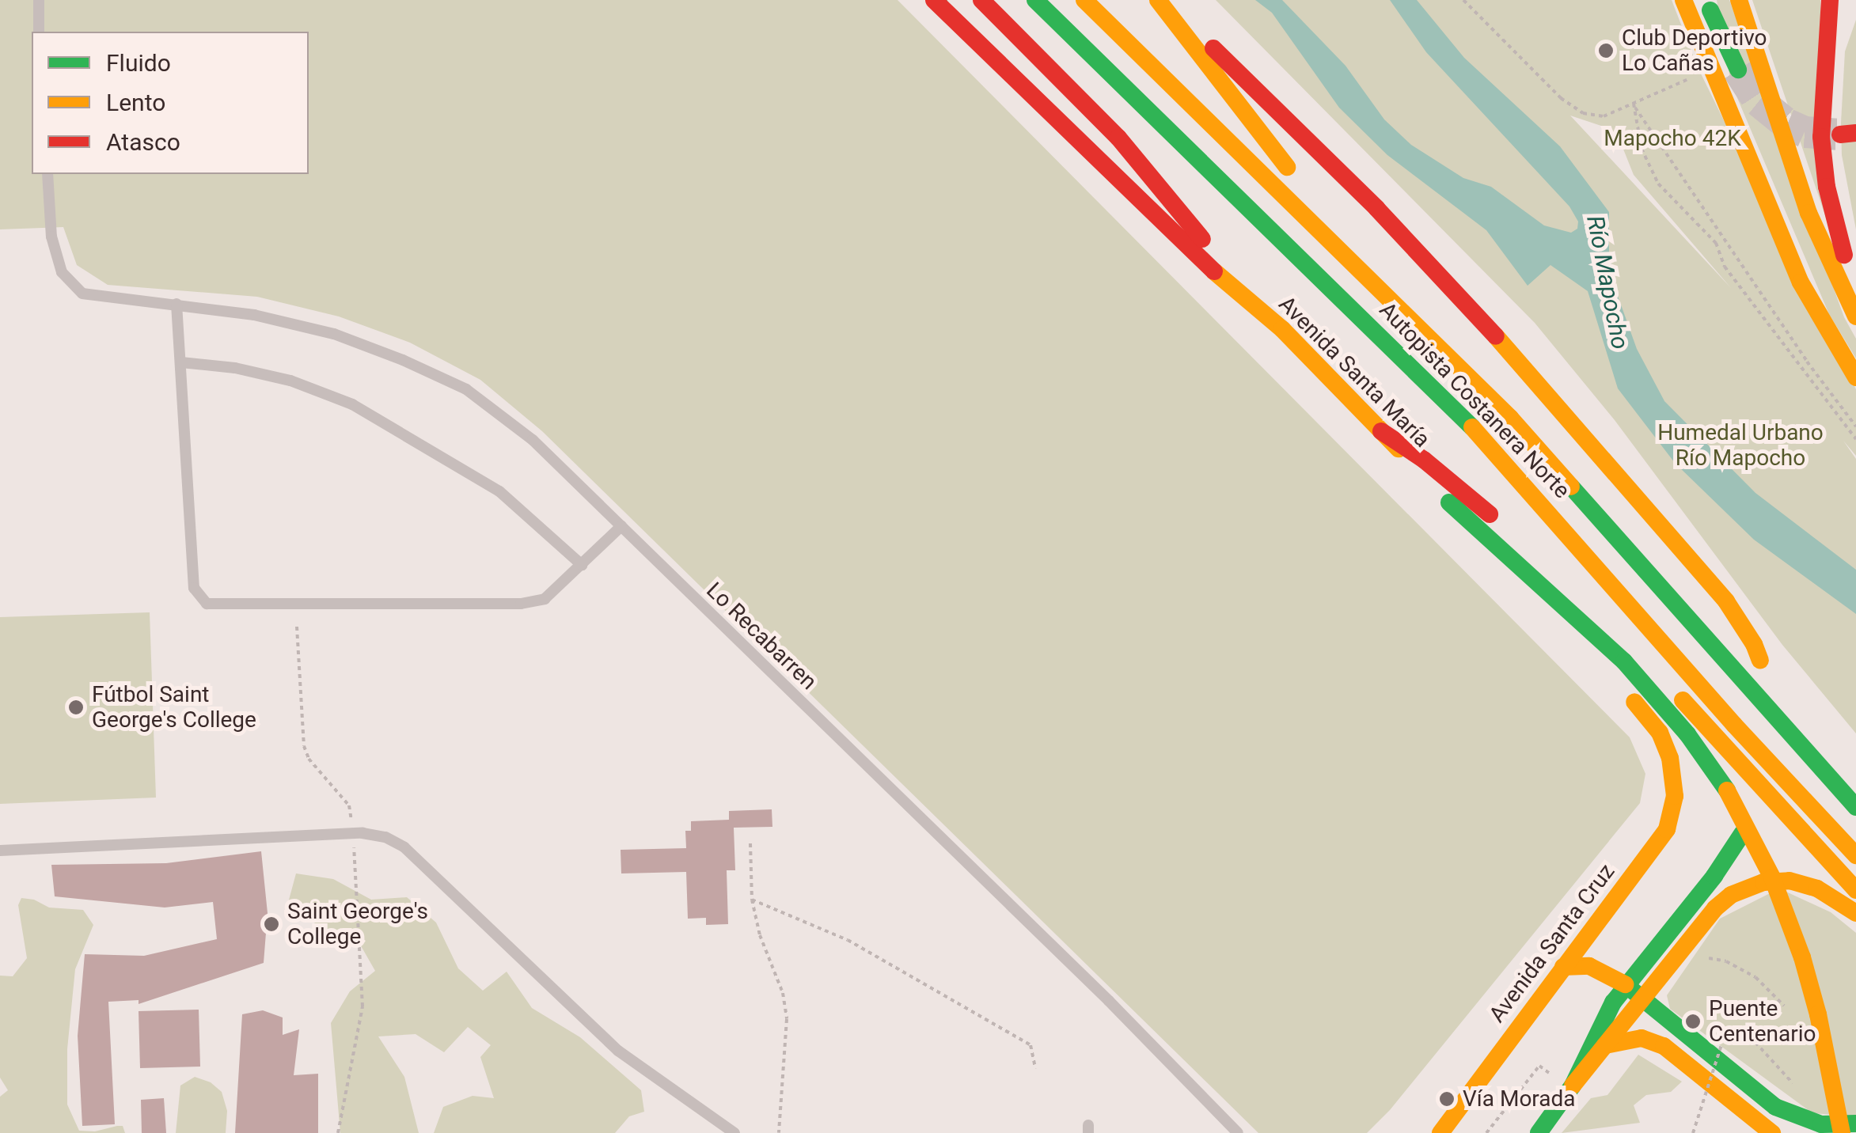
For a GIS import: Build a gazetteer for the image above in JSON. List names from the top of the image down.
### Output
{
  "streets": {
    "main road": ["Avenida Santa María", "Autopista Costanera Norte", "Avenida Santa Cruz"],
    "lane": ["Lo Recabarren"]
  },
  "water": ["Río Mapocho"],
  "parks": ["Mapocho 42K", "Humedal Urbano Río Mapocho"],
  "places": [
    "Club Deportivo Lo Cañas",
    "Fútbol Saint George's College",
    "Saint George's College",
    "Puente Centenario",
    "Vía Morada"
  ],
  "legend": ["Fluido", "Lento", "Atasco"]
}
